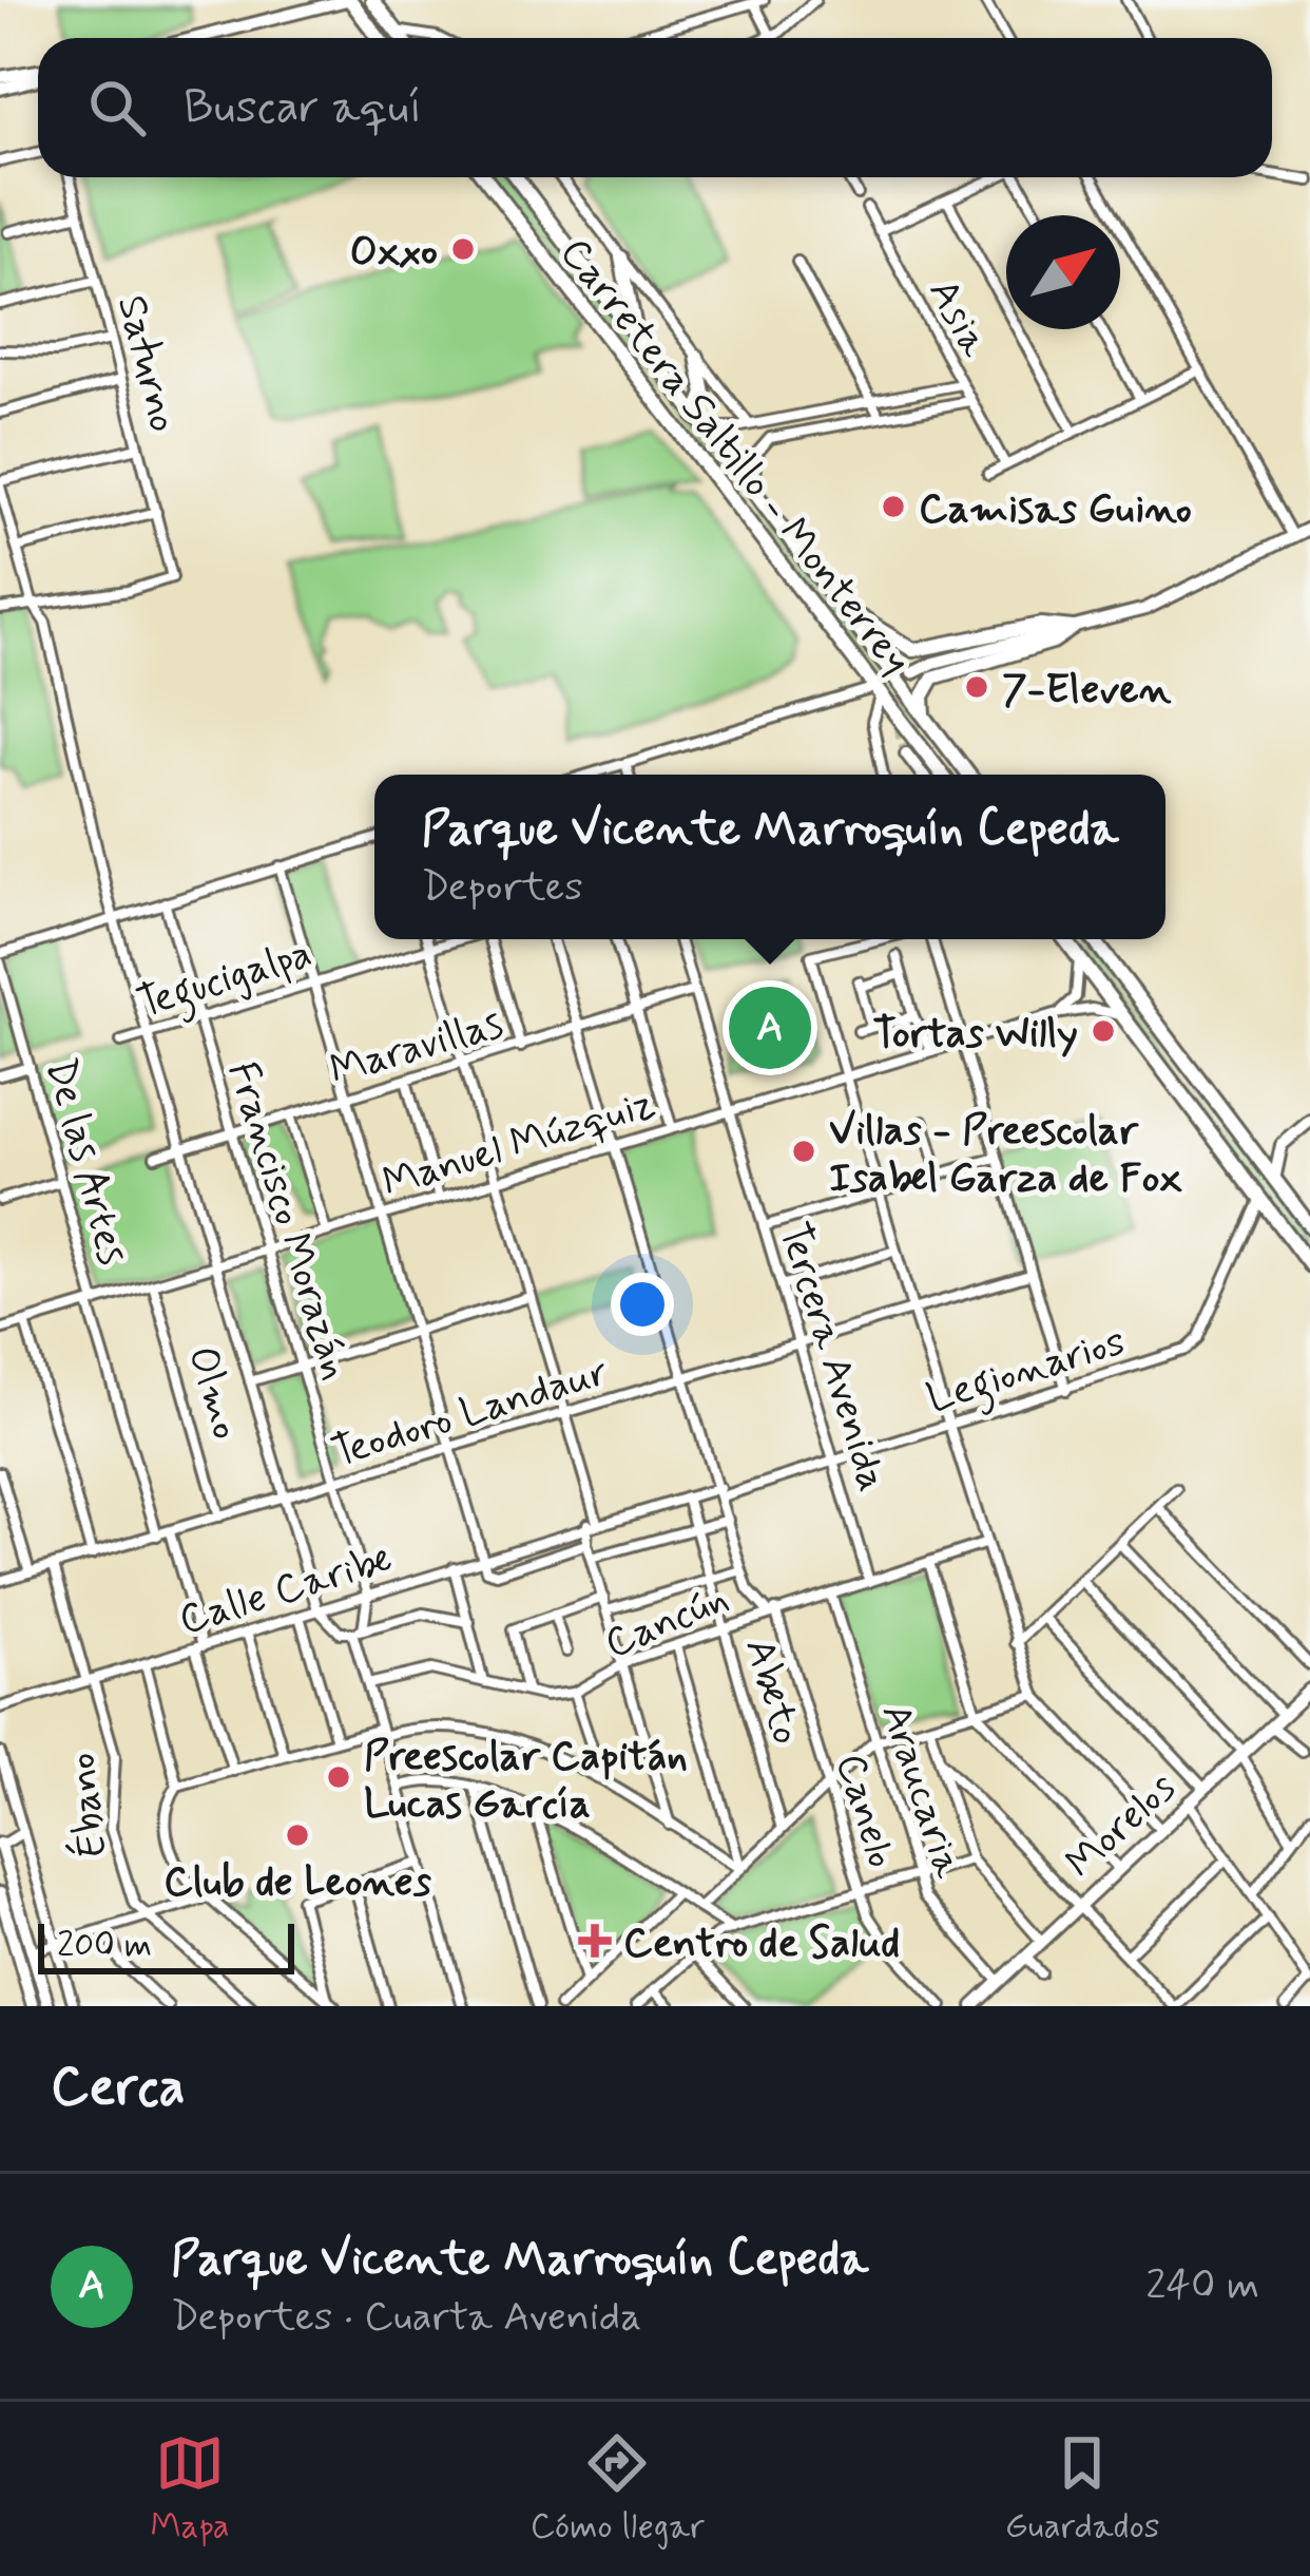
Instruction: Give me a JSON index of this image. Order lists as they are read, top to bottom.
{
  "streets": {
    "main road": ["Carretera Saltillo - Monterrey"],
    "street": [
      "Asia",
      "Saturno",
      "Tegucigalpa",
      "Maravillas",
      "Manuel Múzquiz",
      "De las Artes",
      "Francisco Morazán",
      "Tercera Avenida",
      "Legionarios",
      "Olmo",
      "Teodoro Landaur",
      "Calle Caribe",
      "Cancún",
      "Abeto",
      "Araucaria",
      "Ébano",
      "Canelo",
      "Morelos"
    ]
  },
  "crossings": [
    ["Saturno", "Francisco Morazán"],
    ["Tegucigalpa", "Francisco Morazán"],
    ["Maravillas", "Francisco Morazán"],
    ["Maravillas", "Tercera Avenida"],
    ["Maravillas", "Canelo"],
    ["Manuel Múzquiz", "De las Artes"],
    ["Manuel Múzquiz", "Francisco Morazán"],
    ["Manuel Múzquiz", "Tercera Avenida"],
    ["Manuel Múzquiz", "Olmo"],
    ["Manuel Múzquiz", "Canelo"],
    ["De las Artes", "Teodoro Landaur"],
    ["Francisco Morazán", "Teodoro Landaur"],
    ["Francisco Morazán", "Calle Caribe"],
    ["Francisco Morazán", "Cancún"],
    ["Tercera Avenida", "Legionarios"],
    ["Tercera Avenida", "Teodoro Landaur"],
    ["Tercera Avenida", "Cancún"],
    ["Legionarios", "Calle Caribe"],
    ["Legionarios", "Abeto"],
    ["Legionarios", "Canelo"],
    ["Olmo", "Teodoro Landaur"],
    ["Teodoro Landaur", "Ébano"],
    ["Teodoro Landaur", "Canelo"],
    ["Calle Caribe", "Abeto"],
    ["Calle Caribe", "Ébano"],
    ["Cancún", "Abeto"],
    ["Cancún", "Araucaria"],
    ["Cancún", "Canelo"],
    ["Araucaria", "Morelos"]
  ],
  "places": {
    "other": [
      "Oxxo",
      "Camisas Guino",
      "7-Eleven",
      "Tortas Willy",
      "Villas - Preescolar Isabel Garza de Fox",
      "Preescolar Capitán Lucas García",
      "Club de Leones"
    ],
    "health": ["Centro de Salud"]
  },
  "scale_bar": "200 m",
  "north": "top right",
  "page": {
    "search": "Buscar aquí",
    "popup": ["Parque Vicente Marroquín Cepeda", "Deportes"],
    "pins": "A",
    "scale": "200 m",
    "heading": "Cerca",
    "list": [
      {
        "mark": "A",
        "name": "Parque Vicente Marroquín Cepeda",
        "note": "Deportes · Cuarta Avenida",
        "value": "240 m"
      }
    ],
    "nav": ["Mapa", "Cómo llegar", "Guardados"]
  }
}
